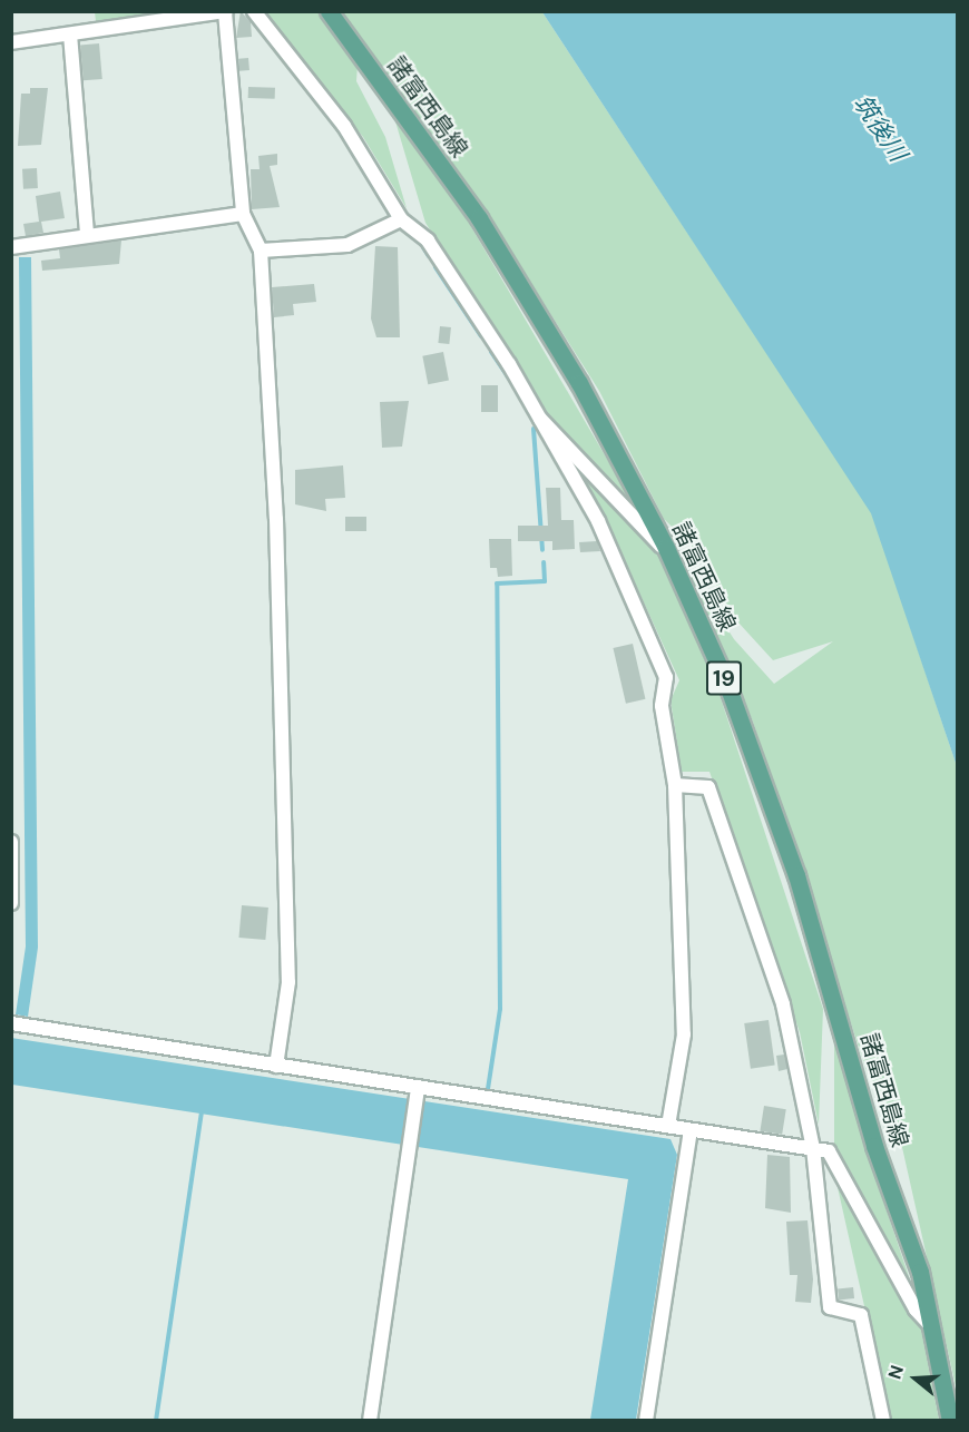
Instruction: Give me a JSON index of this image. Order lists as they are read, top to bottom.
{
  "streets": {
    "main road": ["諸富西島線", "19"]
  },
  "water": ["筑後川"],
  "north": "left"
}
